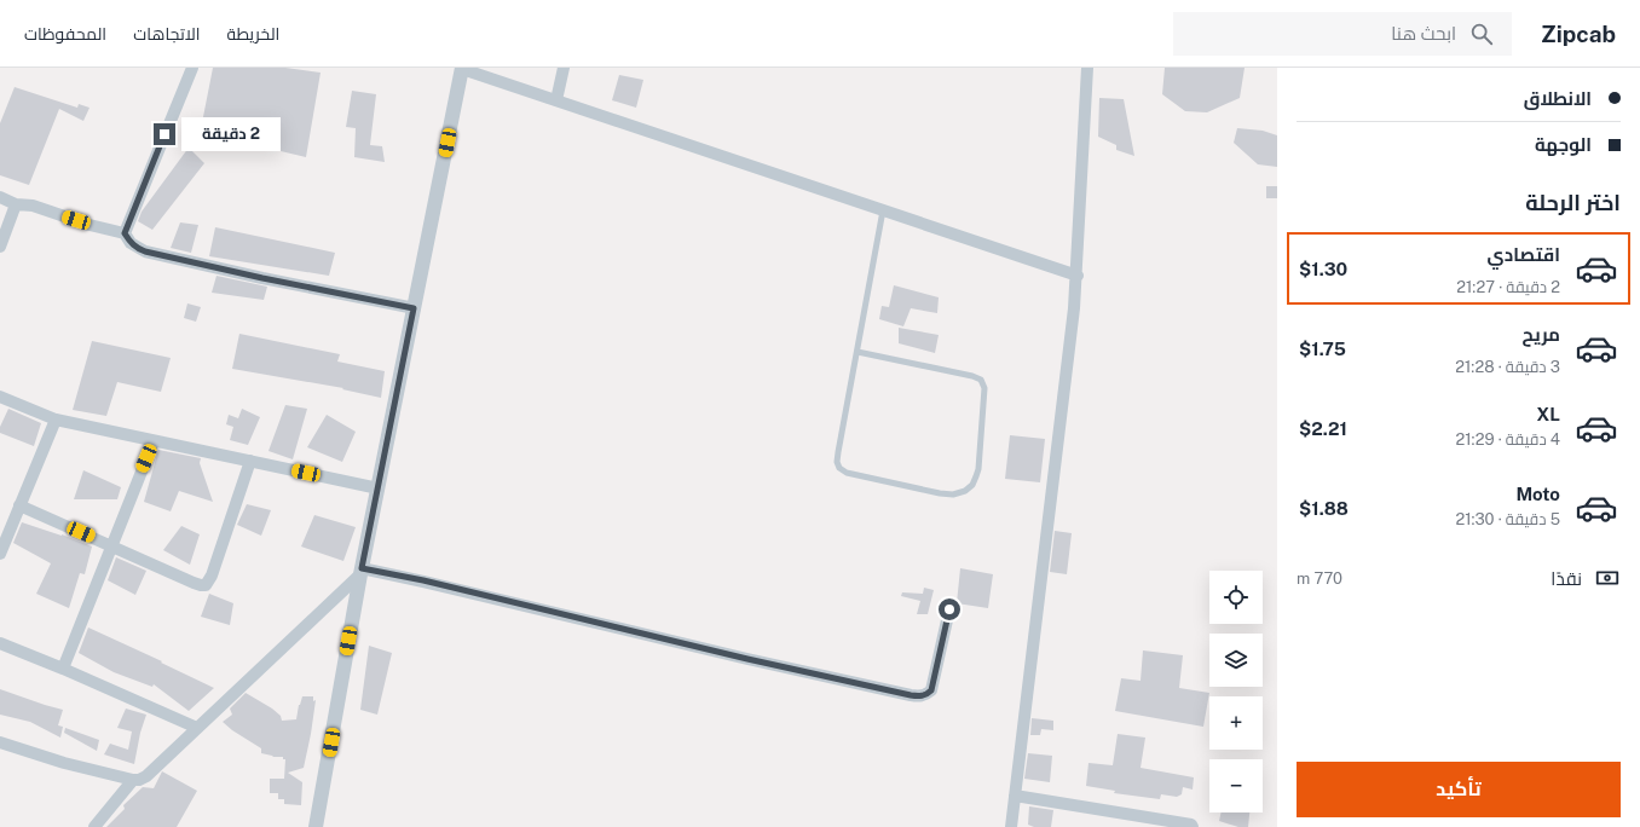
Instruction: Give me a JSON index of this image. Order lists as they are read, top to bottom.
{
  "page": {
    "header": "Zipcab",
    "search": "ابحث هنا",
    "nav": ["الخريطة", "الاتجاهات", "المحفوظات"],
    "banner": ["الانطلاق", "الوجهة"],
    "bubble": "2 دقيقة",
    "heading": "اختر الرحلة",
    "list": [
      {
        "name": "اقتصادي",
        "note": "2 دقيقة · 21:27",
        "value": "$1.30"
      },
      {
        "name": "مريح",
        "note": "3 دقيقة · 21:28",
        "value": "$1.75"
      },
      {
        "name": "XL",
        "note": "4 دقيقة · 21:29",
        "value": "$2.21"
      },
      {
        "name": "Moto",
        "note": "5 دقيقة · 21:30",
        "value": "$1.88"
      }
    ],
    "pay": ["نقدًا", "770 m"],
    "map_buttons": ["+", "−"],
    "buttons": "تأكيد"
  }
}
